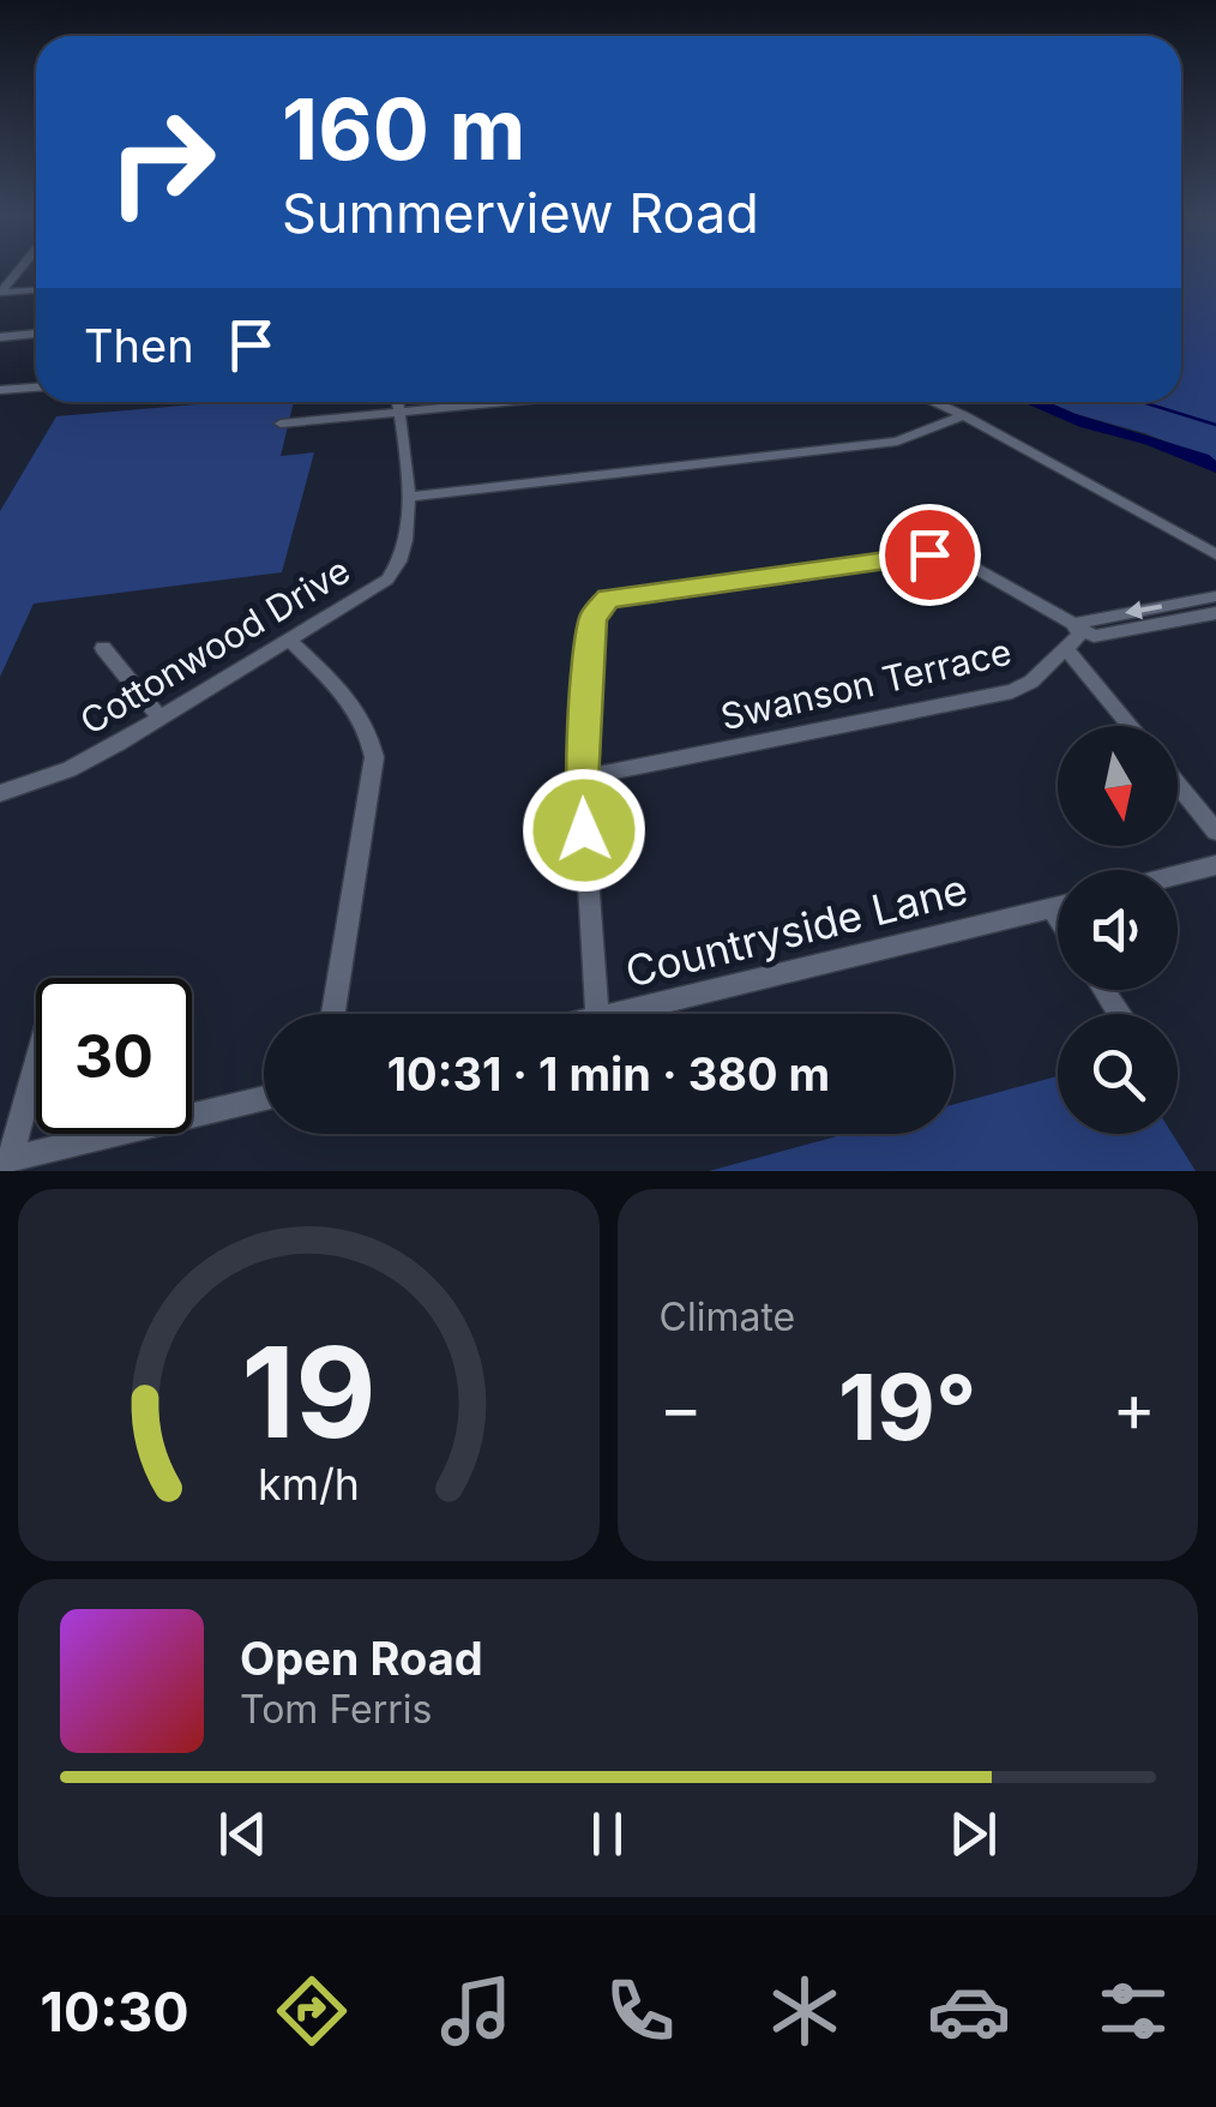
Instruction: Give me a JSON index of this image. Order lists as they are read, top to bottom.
{
  "streets": {
    "street": ["Cottonwood Drive", "Swanson Terrace", "Countryside Lane"]
  },
  "north": "bottom",
  "page": {
    "turn": ["160 m", "Summerview Road"],
    "then": "Then",
    "limit": "30",
    "trip": "10:31 · 1 min · 380 m",
    "tile": "Climate",
    "heat": ["−", "19°", "+"],
    "song": ["Open Road", "Tom Ferris"],
    "tabs": "10:30",
    "gauge": ["19", "km/h"]
  }
}
